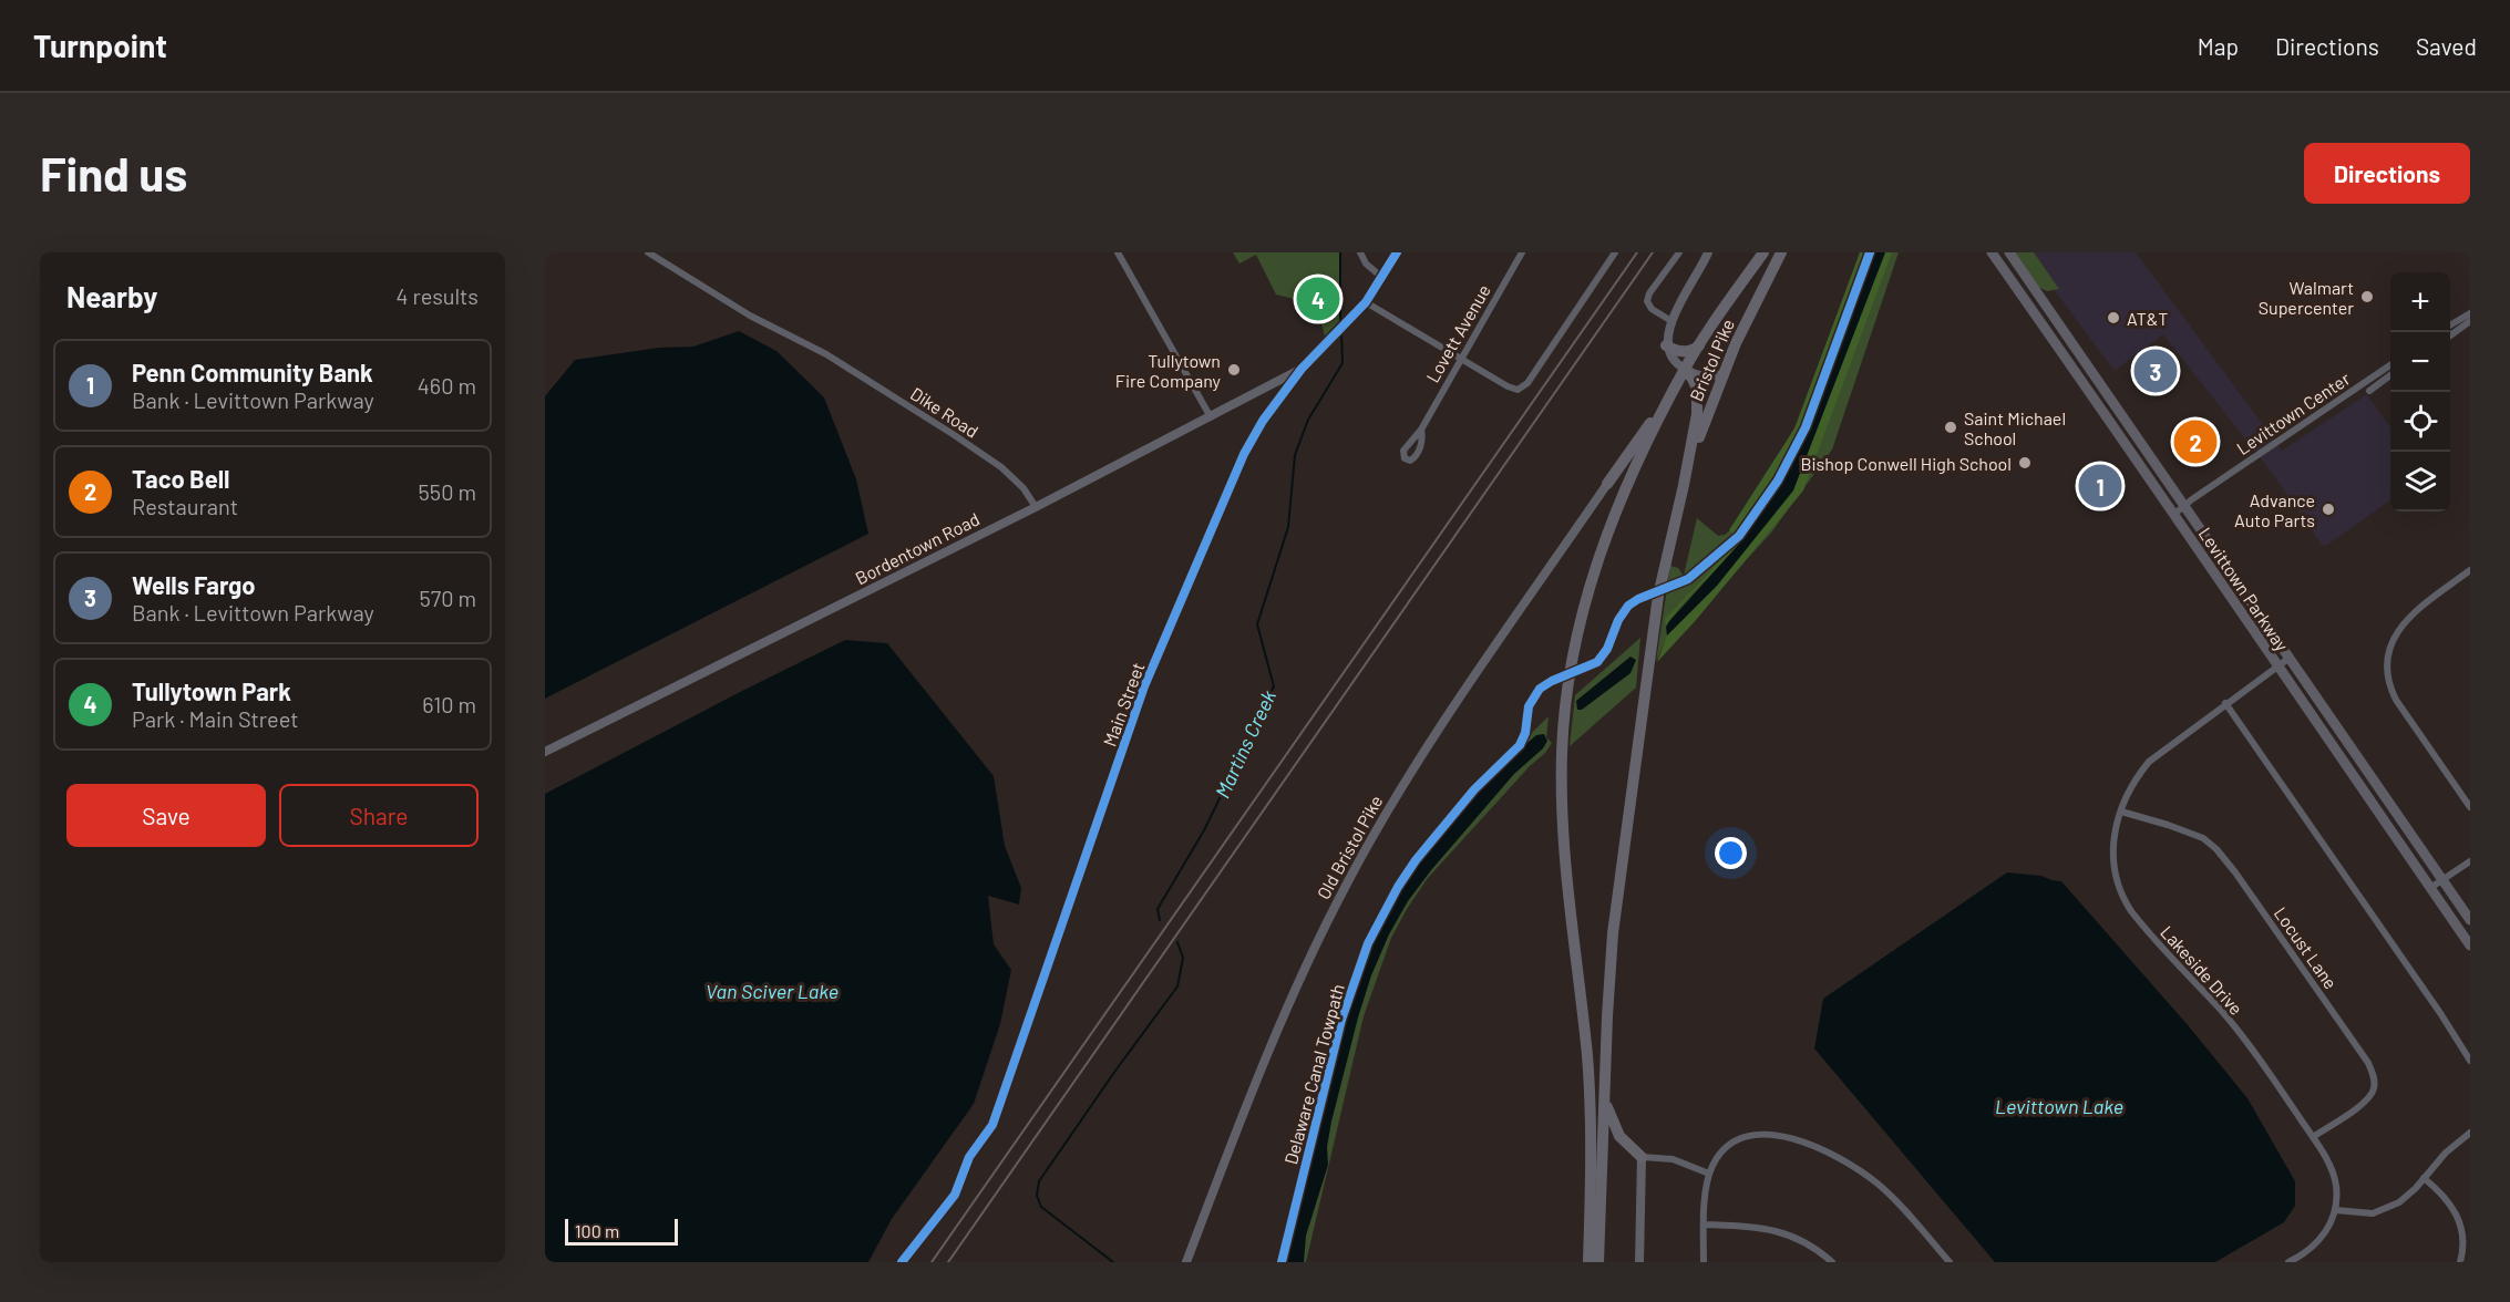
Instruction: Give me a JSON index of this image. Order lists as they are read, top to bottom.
{
  "streets": {
    "highway": ["Bristol Pike"],
    "main road": [
      "Bordentown Road",
      "Levittown Parkway",
      "Main Street",
      "Old Bristol Pike"
    ],
    "street": [
      "Lovett Avenue",
      "Dike Road",
      "Levittown Center",
      "Locust Lane",
      "Lakeside Drive"
    ],
    "cycle path": ["Delaware Canal Towpath"]
  },
  "crossings": [
    ["Dike Road", "Bordentown Road"],
    ["Levittown Center", "Levittown Parkway"],
    ["Bordentown Road", "Main Street"],
    ["Levittown Parkway", "Lakeside Drive"],
    ["Locust Lane", "Lakeside Drive"]
  ],
  "water": ["Martins Creek", "Van Sciver Lake", "Levittown Lake"],
  "places": [
    "Walmart Supercenter",
    "AT&T",
    "Tullytown Fire Company",
    "Saint Michael School",
    "Bishop Conwell High School",
    "Advance Auto Parts"
  ],
  "scale_bar": "100 m",
  "page": {
    "header": "Turnpoint",
    "nav": ["Map", "Directions", "Saved"],
    "buttons": [
      "Directions",
      ["Save", "Share"]
    ],
    "title": "Find us",
    "heading": ["Nearby", "4 results"],
    "map_buttons": ["+", "−"],
    "pins": [
      "4",
      "3",
      "2",
      "1"
    ],
    "list": [
      {
        "mark": "1",
        "name": "Penn Community Bank",
        "note": "Bank · Levittown Parkway",
        "value": "460 m"
      },
      {
        "mark": "2",
        "name": "Taco Bell",
        "note": "Restaurant",
        "value": "550 m"
      },
      {
        "mark": "3",
        "name": "Wells Fargo",
        "note": "Bank · Levittown Parkway",
        "value": "570 m"
      },
      {
        "mark": "4",
        "name": "Tullytown Park",
        "note": "Park · Main Street",
        "value": "610 m"
      }
    ],
    "scale": "100 m"
  }
}
